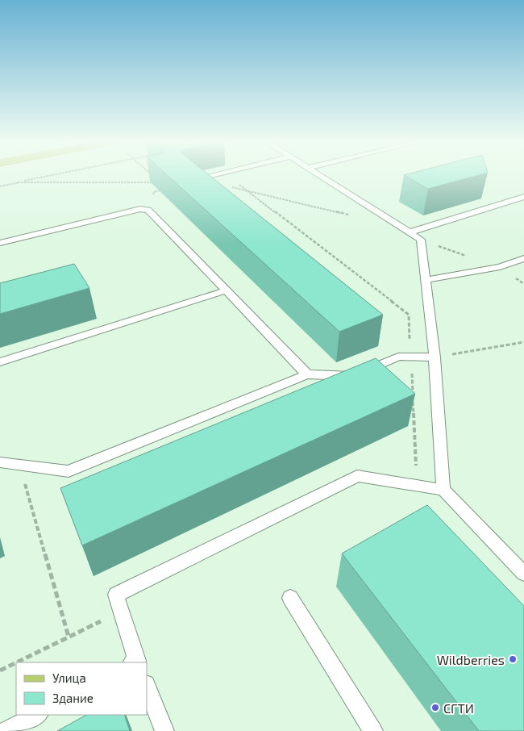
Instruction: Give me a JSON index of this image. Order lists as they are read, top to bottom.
{
  "places": ["Wildberries", "СГТИ"],
  "legend": ["Улица", "Здание"]
}
